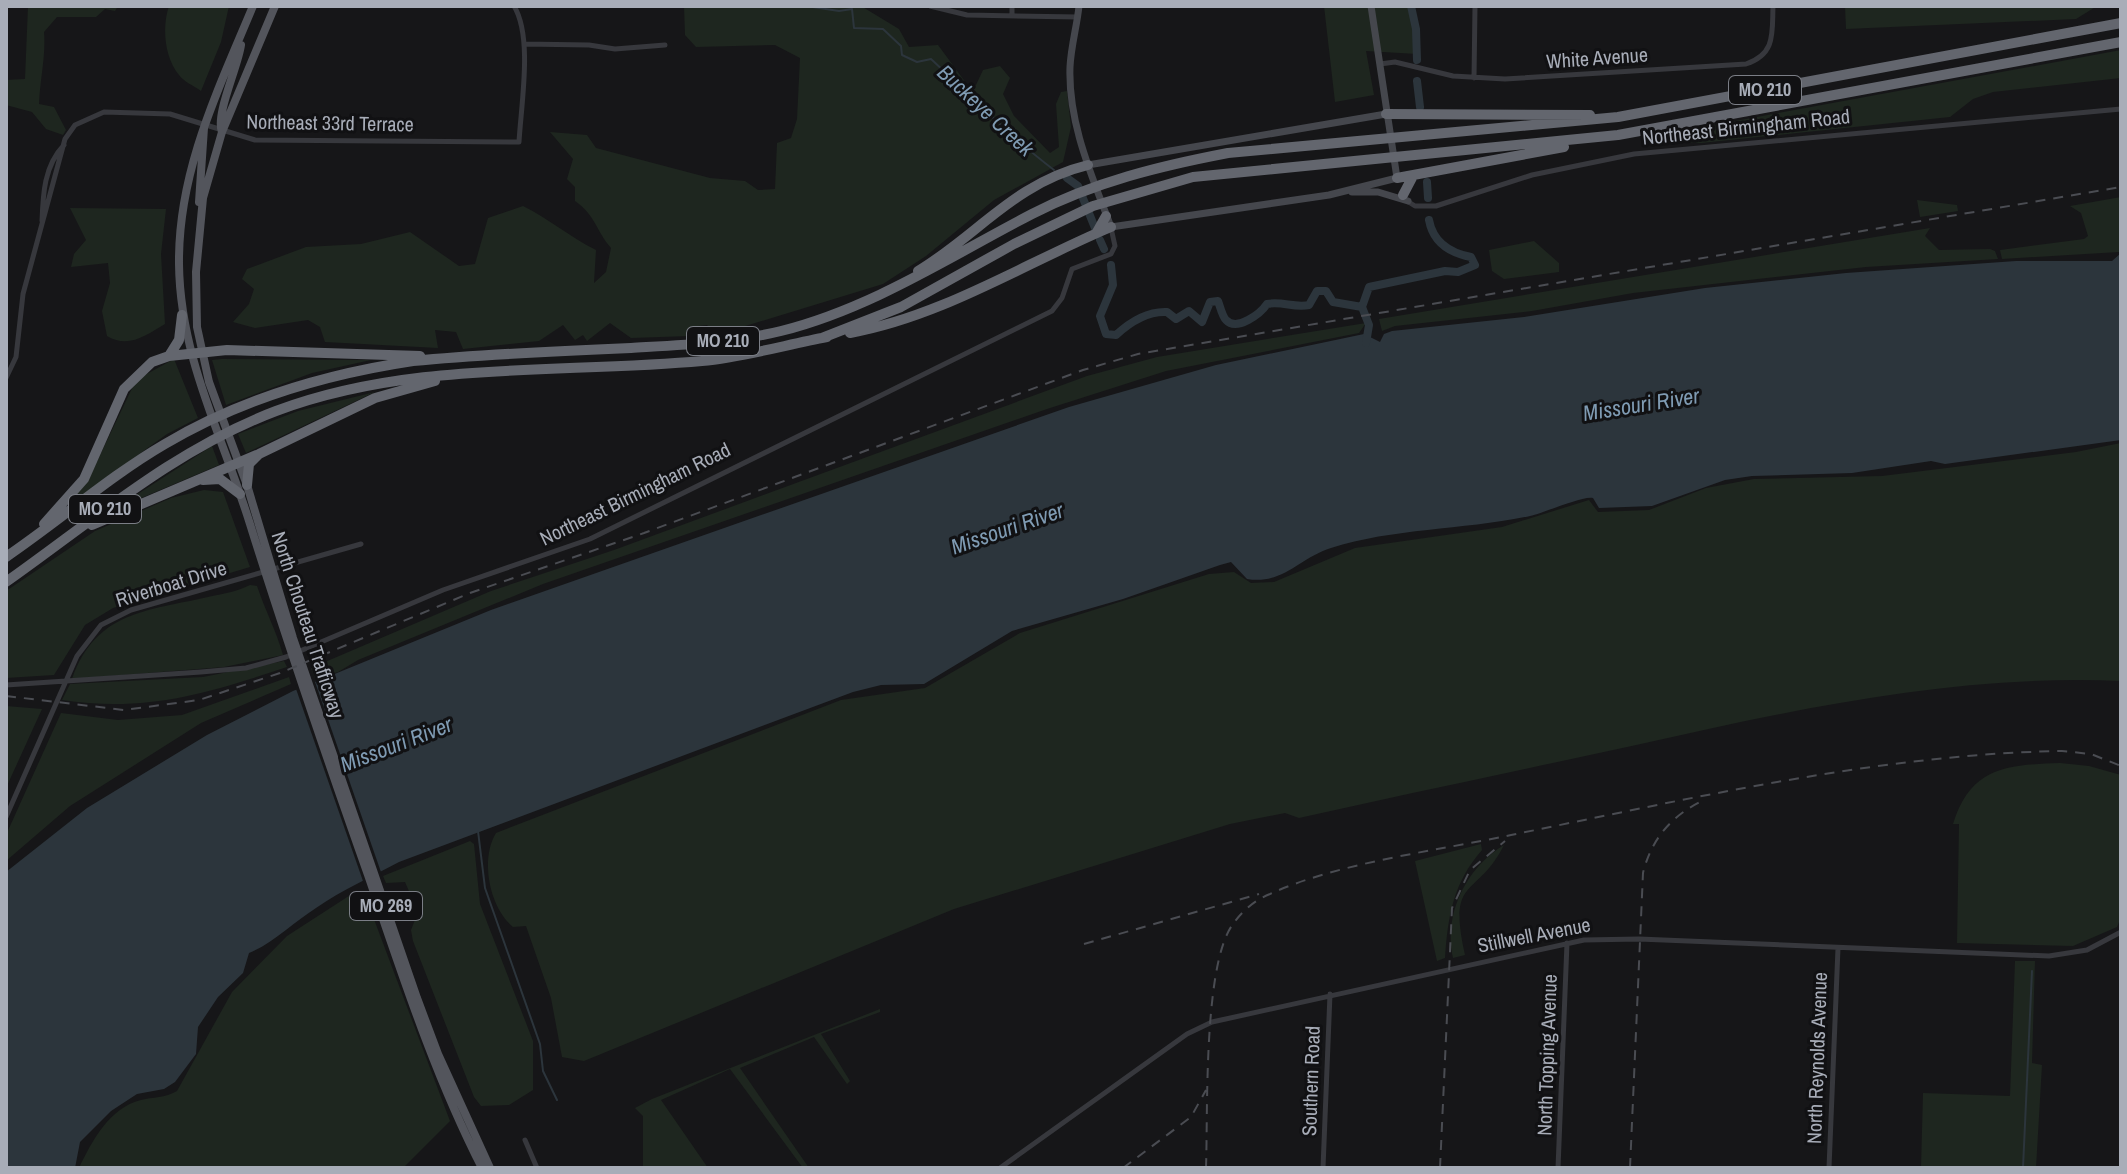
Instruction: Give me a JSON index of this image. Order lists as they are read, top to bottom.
{
  "streets": {
    "highway": ["MO 210"],
    "main road": ["North Chouteau Trafficway", "MO 269"],
    "street": [
      "White Avenue",
      "Northeast 33rd Terrace",
      "Northeast Birmingham Road",
      "Riverboat Drive",
      "Stillwell Avenue",
      "North Topping Avenue",
      "North Reynolds Avenue",
      "Southern Road"
    ]
  },
  "crossings": [
    ["Northeast 33rd Terrace", "North Chouteau Trafficway"],
    ["Riverboat Drive", "North Chouteau Trafficway"],
    ["Stillwell Avenue", "North Topping Avenue"],
    ["Stillwell Avenue", "North Reynolds Avenue"],
    ["Stillwell Avenue", "Southern Road"]
  ],
  "water": ["Buckeye Creek", "Missouri River"]
}
